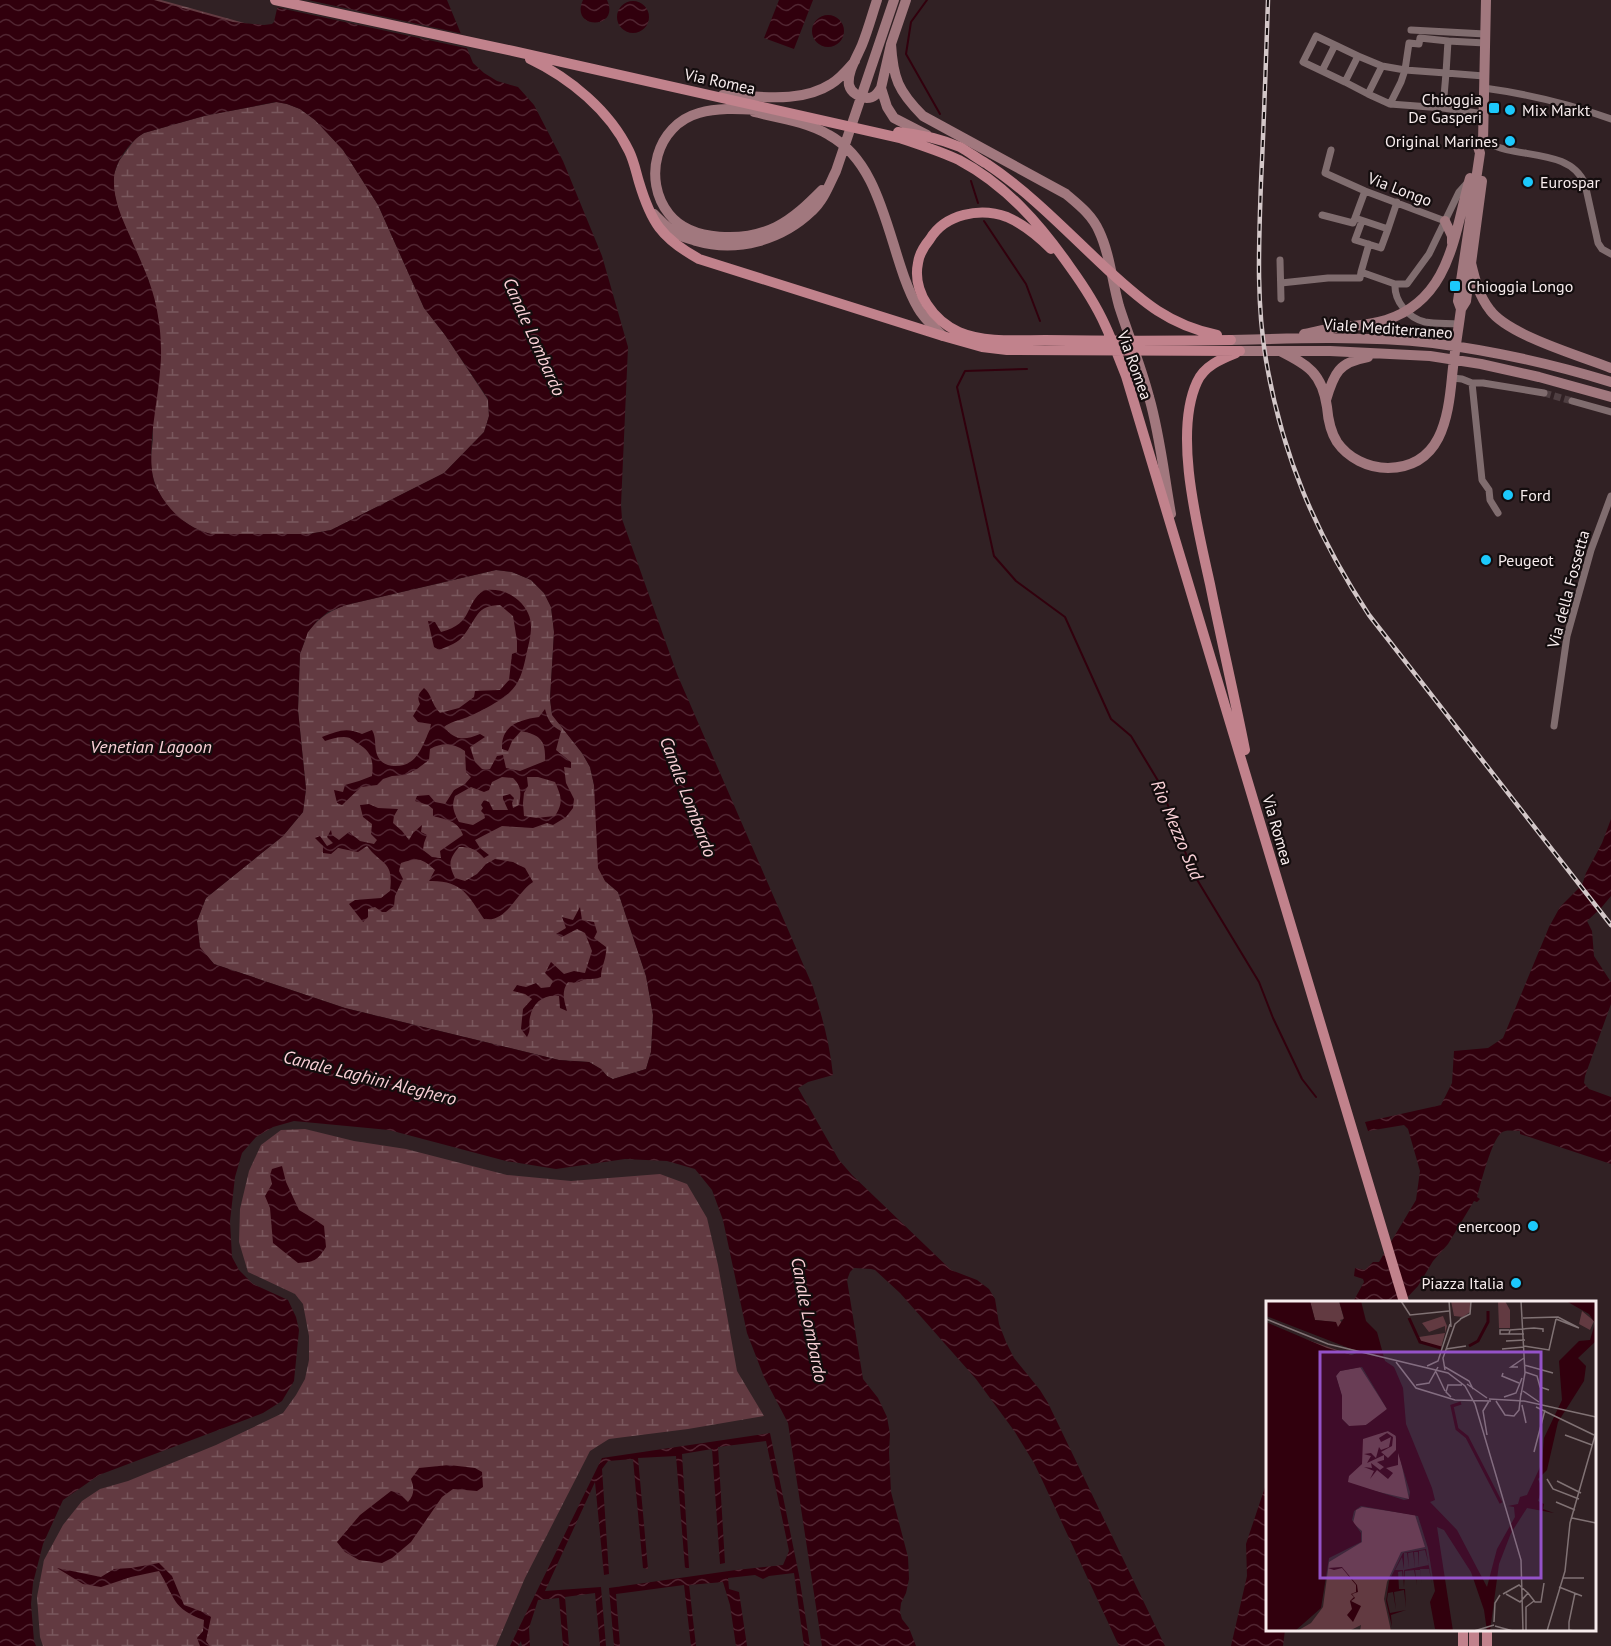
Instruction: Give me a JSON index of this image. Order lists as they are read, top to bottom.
{
  "streets": {
    "main road": ["Via Romea", "Viale Mediterraneo"],
    "street": ["Via Longo", "Via della Fossetta"]
  },
  "water": [
    "Canale Lombardo",
    "Venetian Lagoon",
    "Rio Mezzo Sud",
    "Canale Laghini Aleghero"
  ],
  "places": {
    "transit": ["Chioggia De Gasperi", "Chioggia Longo"],
    "other": [
      "Mix Markt",
      "Original Marines",
      "Eurospar",
      "Ford",
      "Peugeot",
      "enercoop",
      "Piazza Italia"
    ]
  }
}
